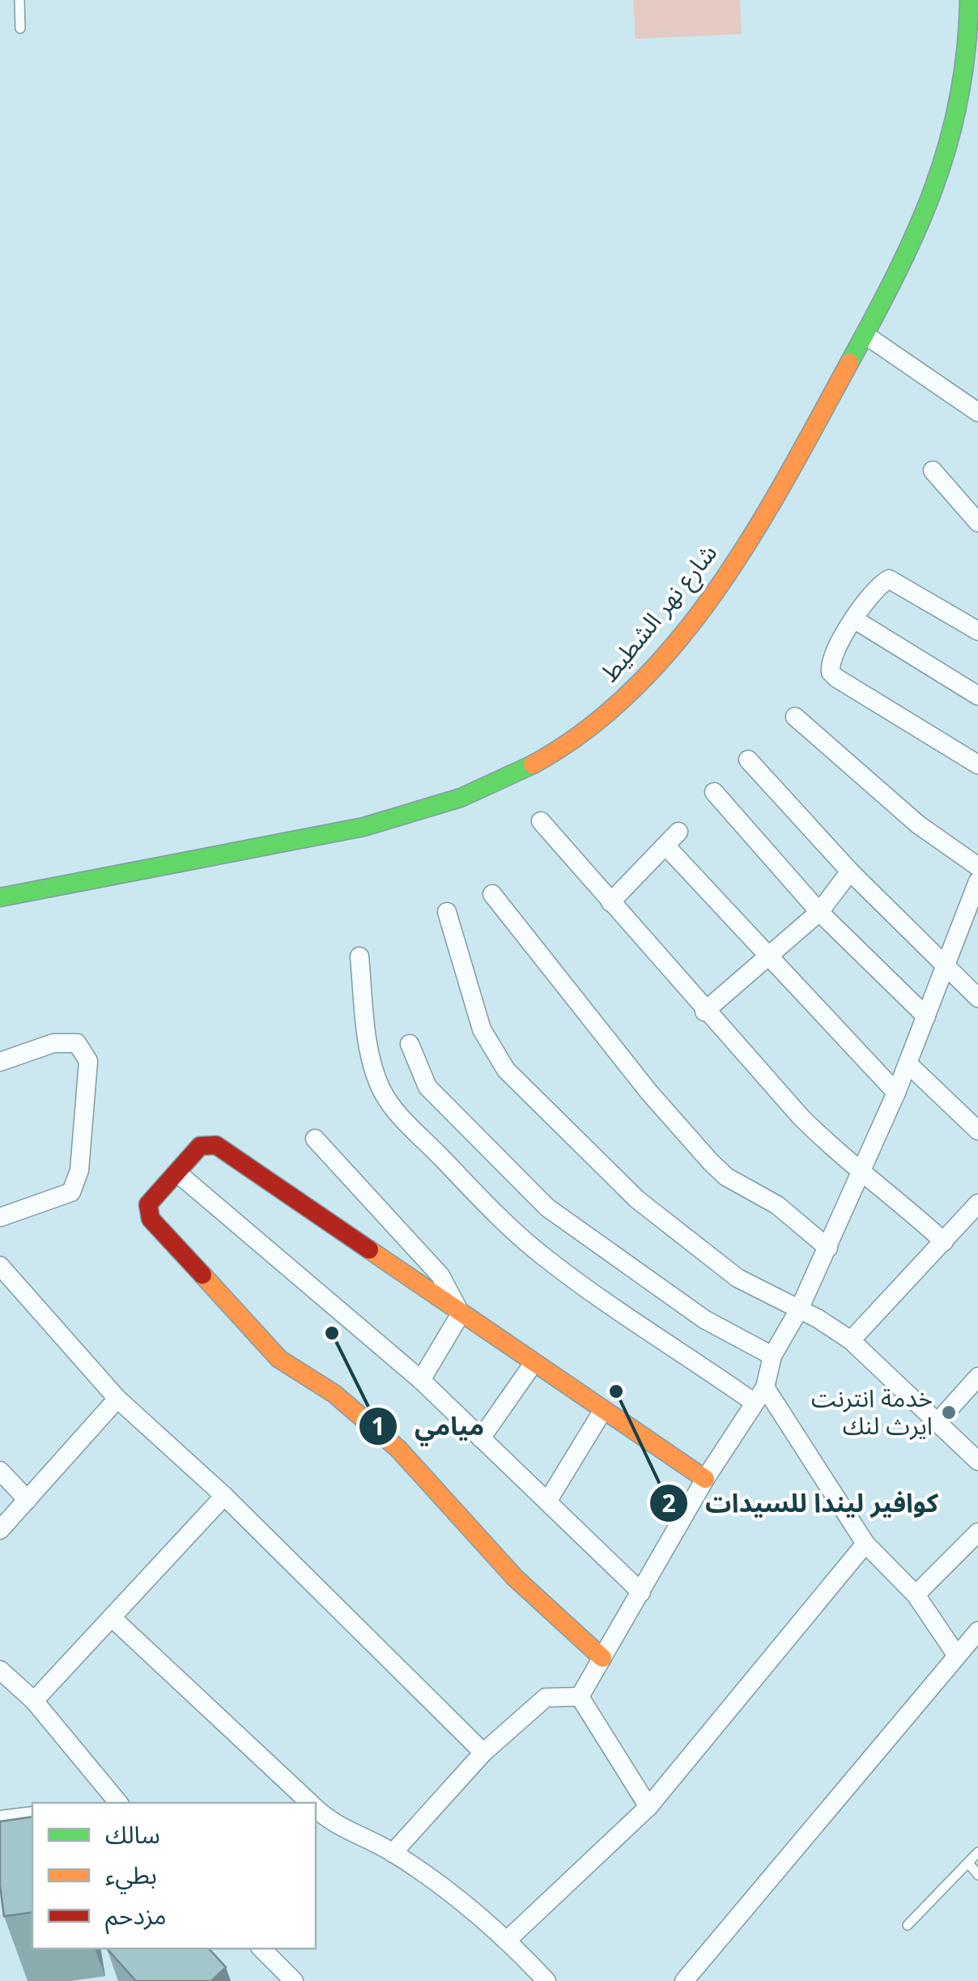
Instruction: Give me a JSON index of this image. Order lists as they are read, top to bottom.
{
  "streets": {
    "main road": ["شارع نهر الشطيط"]
  },
  "places": ["ميامي", "كوافير ليندا للسيدات", "خدمة انترنت ايرث لنك"],
  "legend": ["سالك", "بطيء", "مزدحم"]
}
